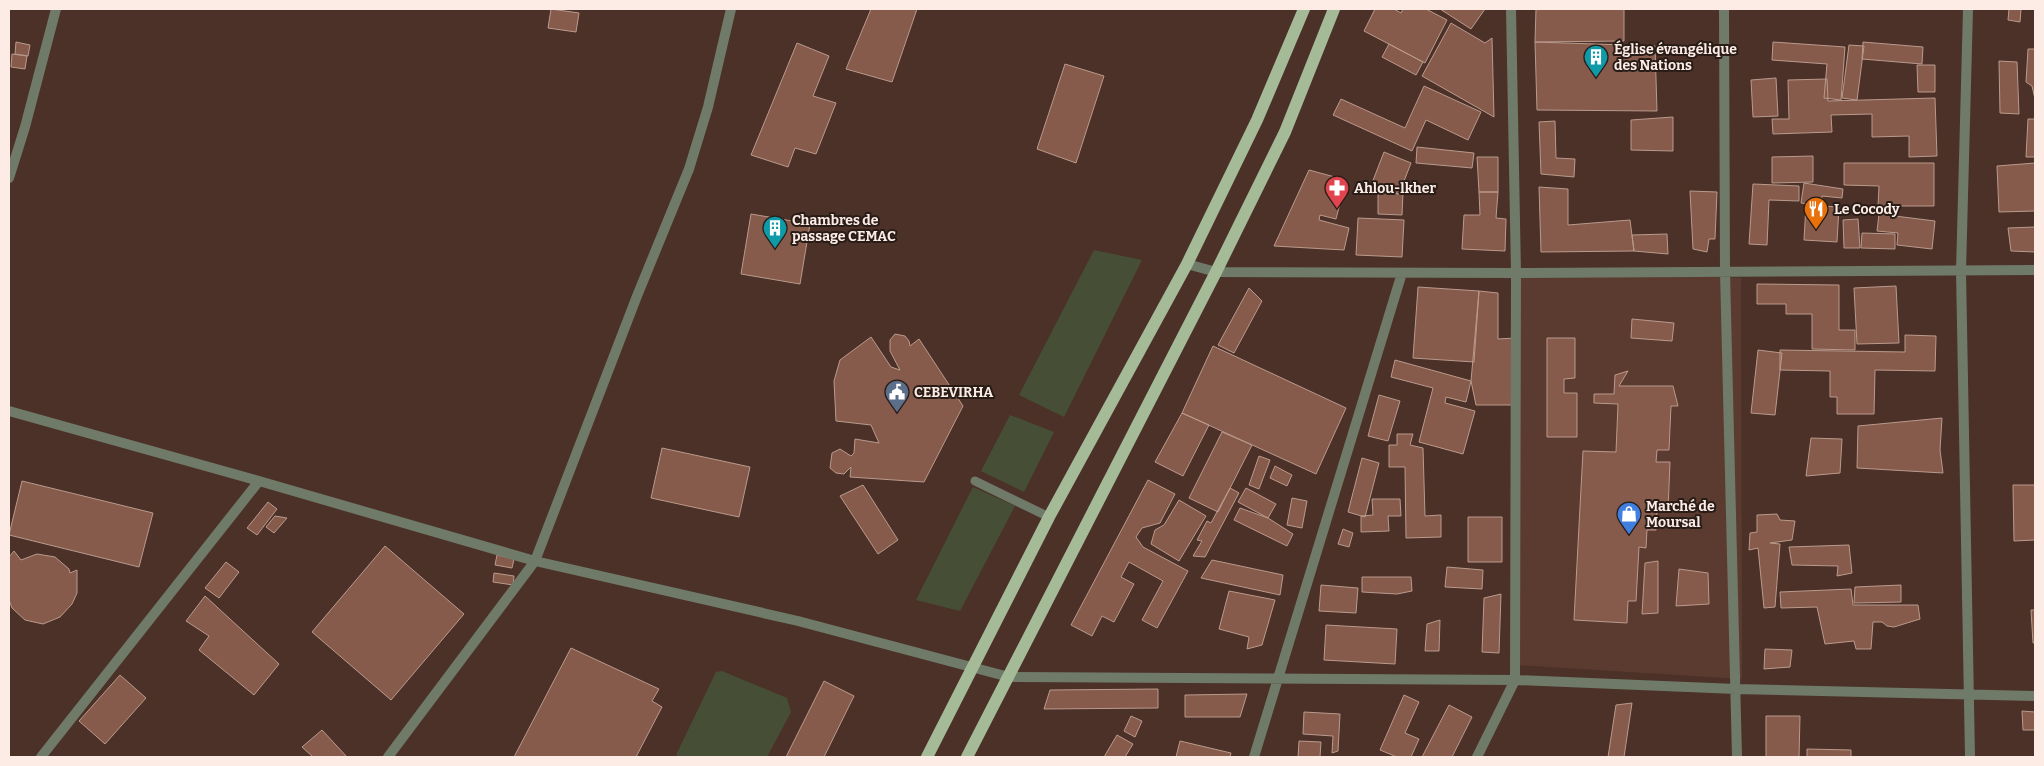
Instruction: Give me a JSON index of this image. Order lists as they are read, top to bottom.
{
  "places": {
    "building": ["Église évangélique des Nations", "Chambres de passage CEMAC"],
    "pharmacy": ["Ahlou-lkher"],
    "restaurant": ["Le Cocody"],
    "public building": ["CEBEVIRHA"],
    "shop": ["Marché de Moursal"]
  }
}
